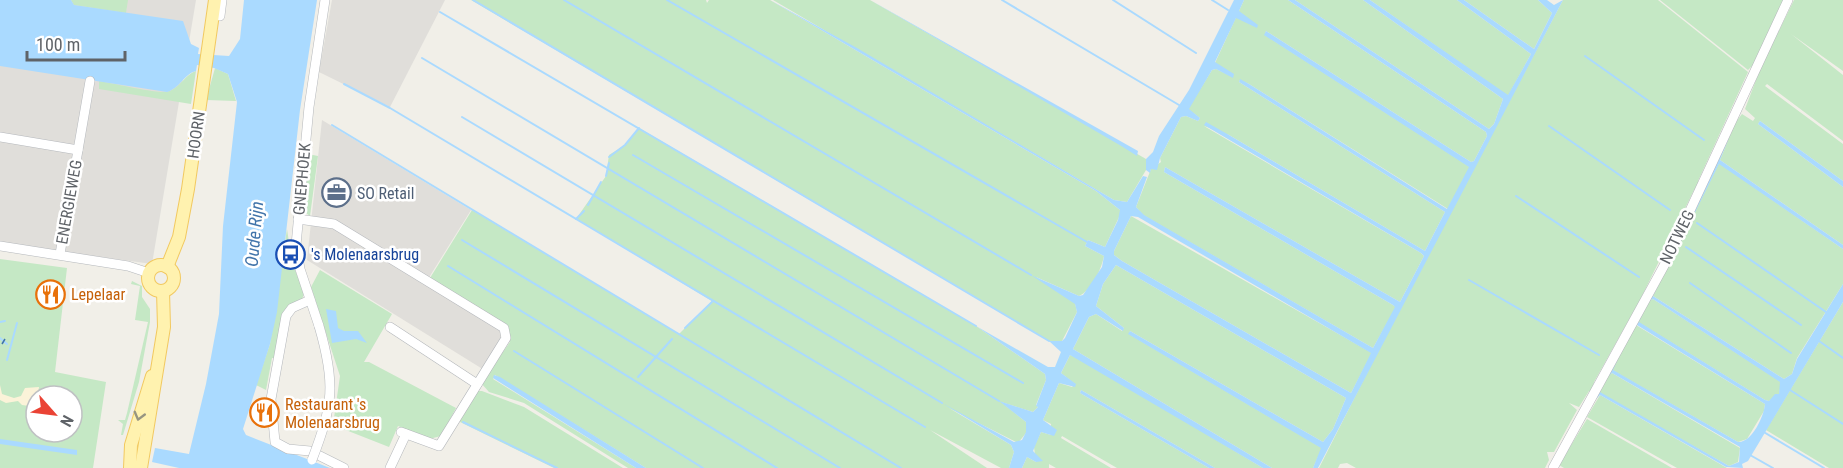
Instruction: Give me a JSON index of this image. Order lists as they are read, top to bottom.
{
  "streets": {
    "main road": ["HOORN"],
    "street": ["GNEPHOEK", "ENERGIEWEG", "NOTWEG"]
  },
  "water": ["Oude Rijn"],
  "places": {
    "office": ["SO Retail"],
    "bus stop": ["'s Molenaarsbrug"],
    "restaurant": ["Lepelaar", "Restaurant 's Molenaarsbrug"]
  },
  "scale_bar": "100 m",
  "north": "bottom right"
}
